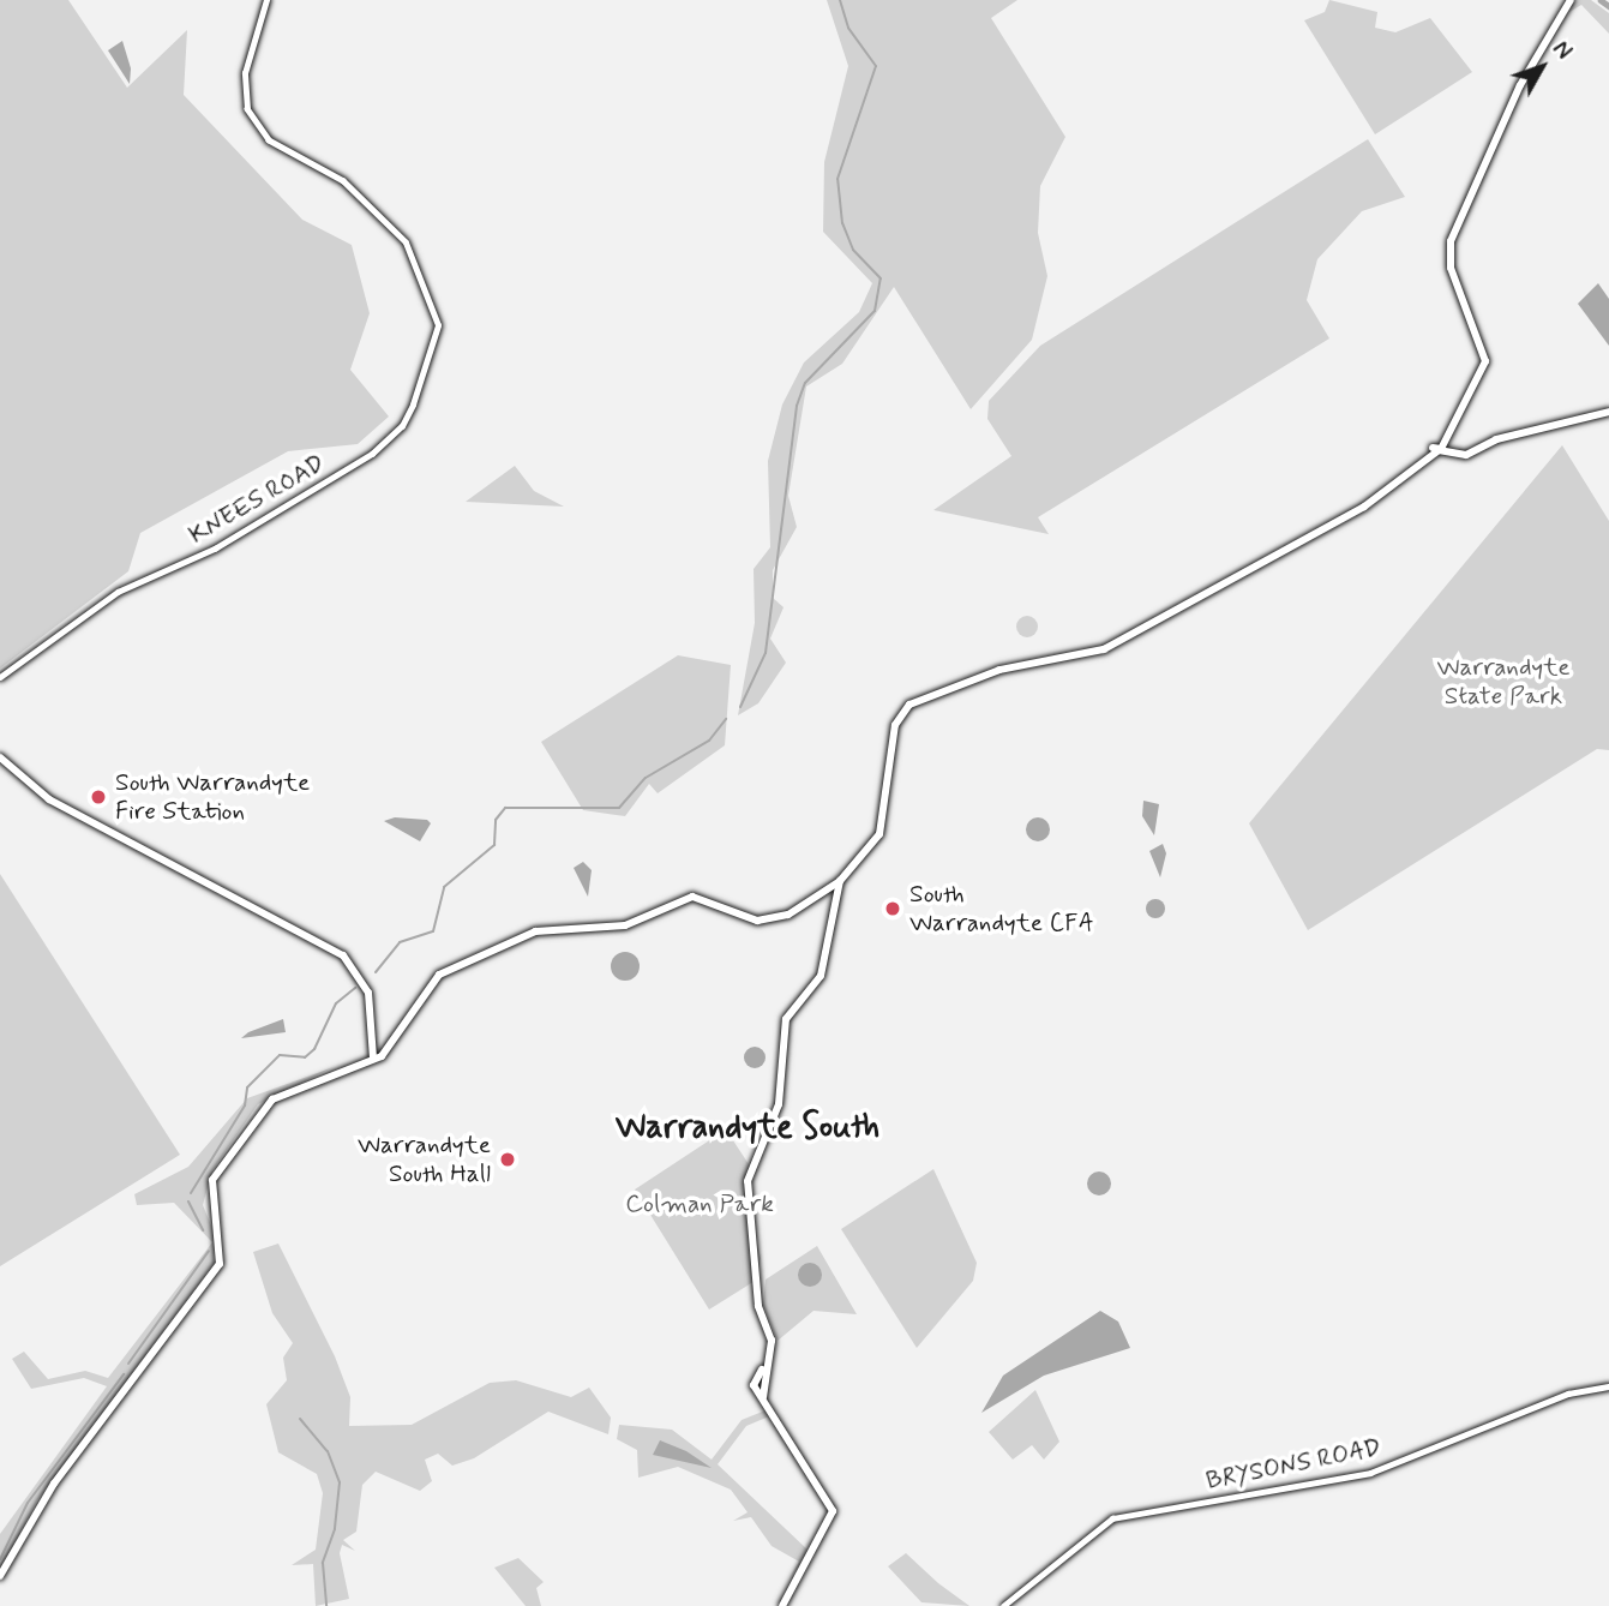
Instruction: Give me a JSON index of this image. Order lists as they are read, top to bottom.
{
  "streets": {
    "street": ["KNEES ROAD", "BRYSONS ROAD"]
  },
  "districts": ["Warrandyte South"],
  "parks": ["Warrandyte State Park", "Colman Park"],
  "places": ["South Warrandyte Fire Station", "South Warrandyte CFA", "Warrandyte South Hall"],
  "north": "top right"
}
